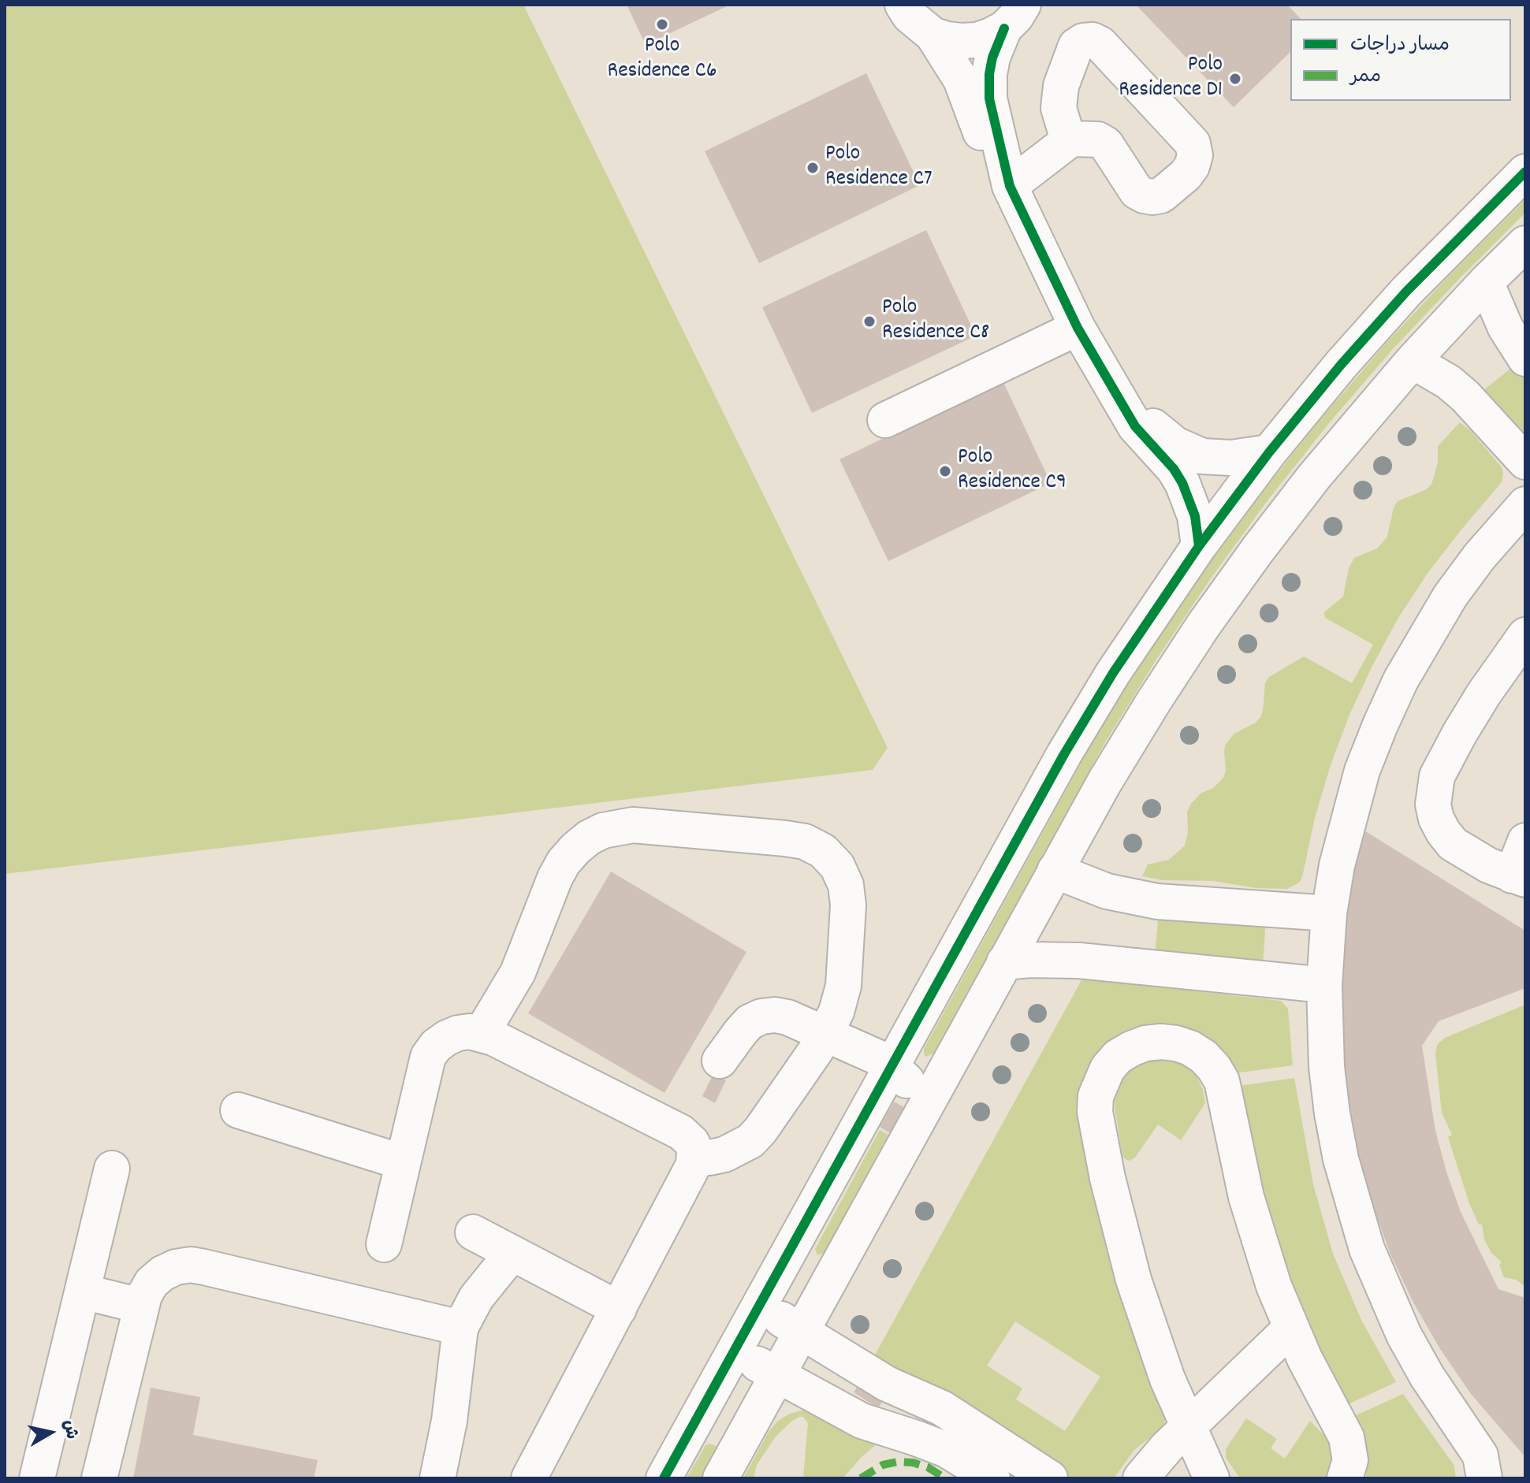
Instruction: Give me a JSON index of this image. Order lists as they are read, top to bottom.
{
  "places": [
    "Polo Residence C6",
    "Polo Residence D1",
    "Polo Residence C7",
    "Polo Residence C8",
    "Polo Residence C9"
  ],
  "legend": ["مسار دراجات", "ممر"],
  "north": "right"
}
